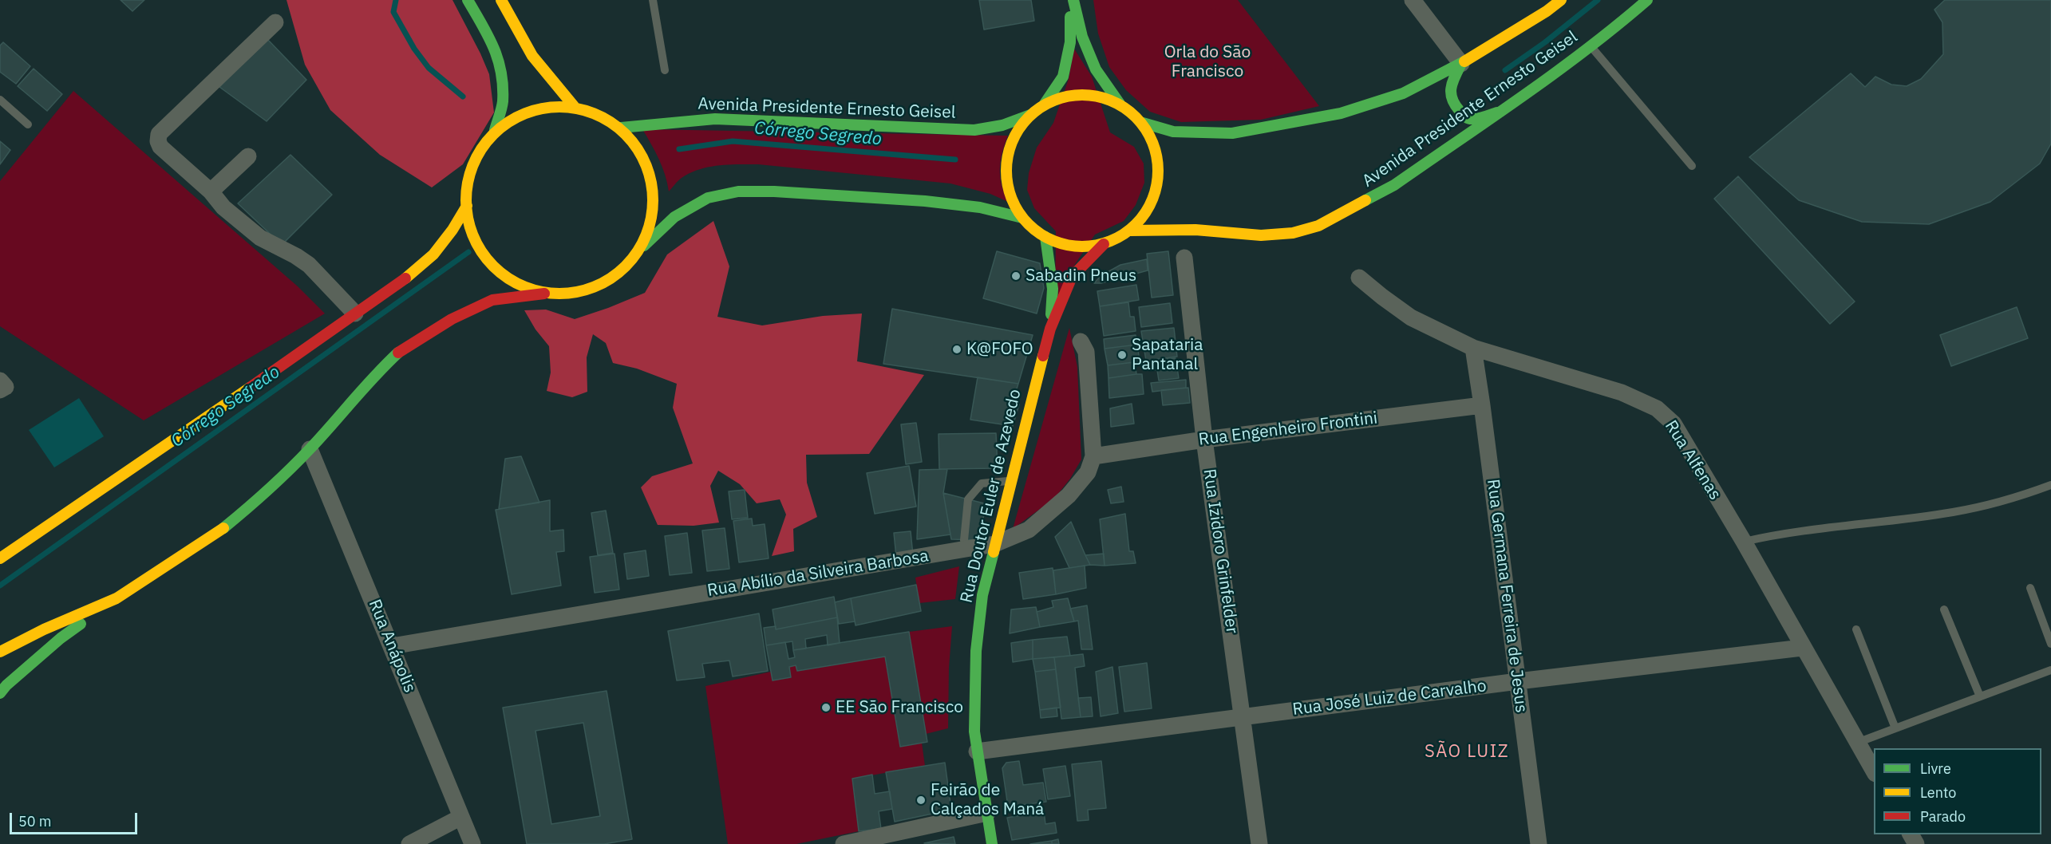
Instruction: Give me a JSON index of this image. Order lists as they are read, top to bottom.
{
  "streets": {
    "main road": ["Avenida Presidente Ernesto Geisel", "Rua Doutor Euler de Azevedo"],
    "street": [
      "Rua Engenheiro Frontini",
      "Rua Alfenas",
      "Rua Izidoro Grinfelder",
      "Rua Abílio da Silveira Barbosa",
      "Rua Germana Ferreira de Jesus",
      "Rua Anápolis",
      "Rua José Luiz de Carvalho"
    ]
  },
  "crossings": [
    ["Rua Engenheiro Frontini", "Rua Izidoro Grinfelder"],
    ["Rua Engenheiro Frontini", "Rua Abílio da Silveira Barbosa"],
    ["Rua Engenheiro Frontini", "Rua Germana Ferreira de Jesus"],
    ["Rua Alfenas", "Rua Germana Ferreira de Jesus"],
    ["Rua Alfenas", "Rua José Luiz de Carvalho"],
    ["Rua Doutor Euler de Azevedo", "Rua Abílio da Silveira Barbosa"],
    ["Rua Doutor Euler de Azevedo", "Rua José Luiz de Carvalho"],
    ["Rua Izidoro Grinfelder", "Rua José Luiz de Carvalho"],
    ["Rua Abílio da Silveira Barbosa", "Rua Anápolis"],
    ["Rua Germana Ferreira de Jesus", "Rua José Luiz de Carvalho"]
  ],
  "districts": ["SÃO LUIZ"],
  "water": ["Córrego Segredo"],
  "parks": ["Orla do São Francisco"],
  "places": [
    "Sabadin Pneus",
    "K@FOFO",
    "Sapataria Pantanal",
    "EE São Francisco",
    "Feirão de Calçados Maná"
  ],
  "legend": ["Livre", "Lento", "Parado"],
  "scale_bar": "50 m"
}
